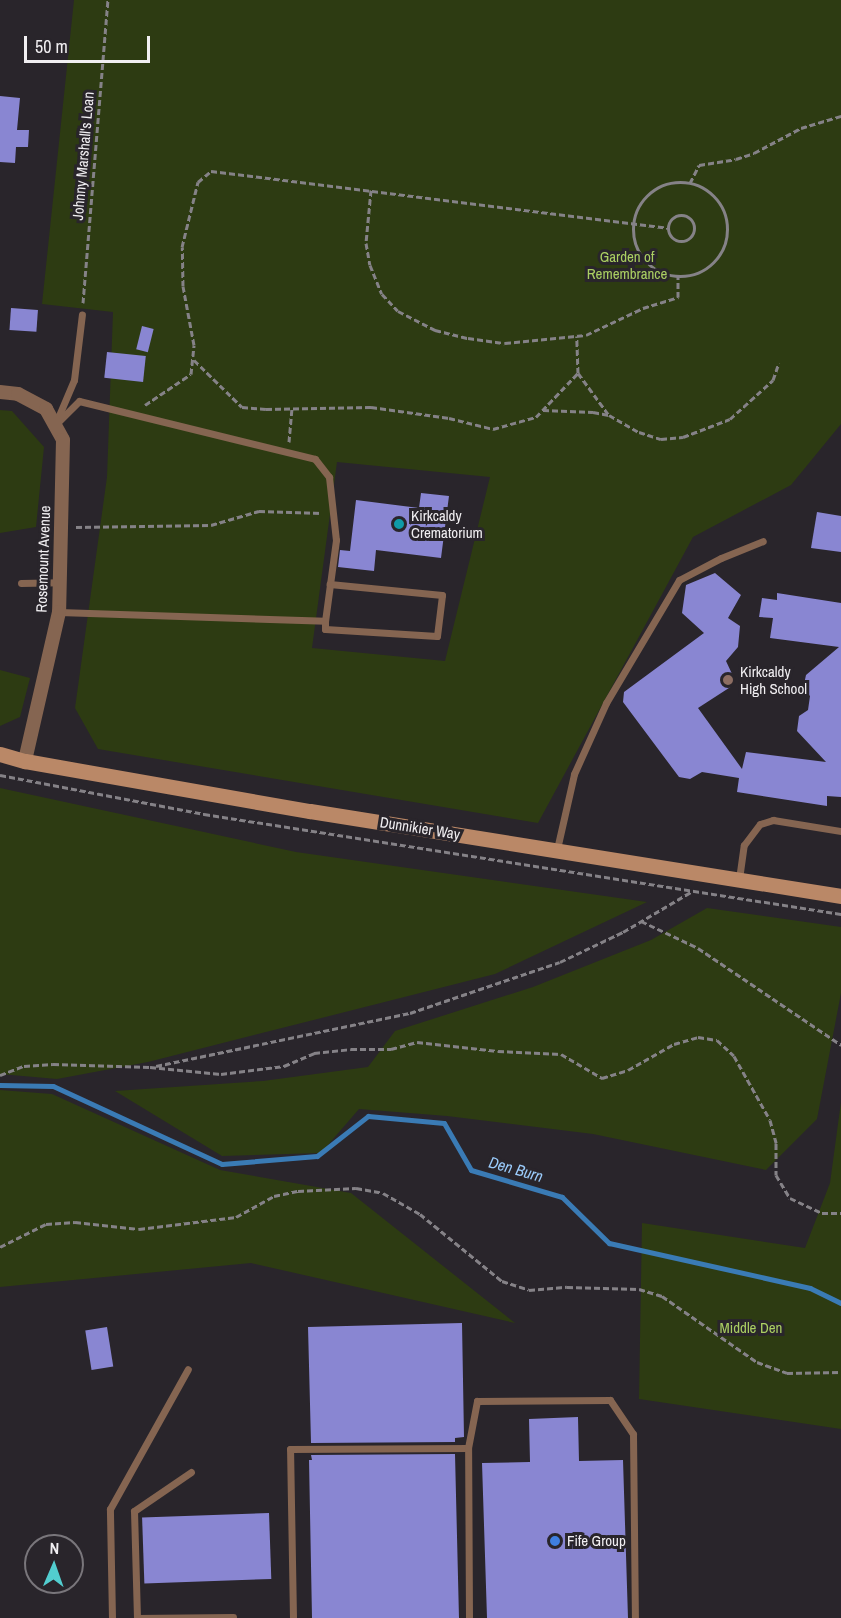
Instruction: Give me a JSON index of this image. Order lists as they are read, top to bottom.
{
  "streets": {
    "main road": ["Dunnikier Way"],
    "street": ["Rosemount Avenue"],
    "path": ["Johnny Marshall's Loan"]
  },
  "crossings": [
    ["Rosemount Avenue", "Dunnikier Way"]
  ],
  "water": ["Den Burn"],
  "parks": ["Garden of Remembrance", "Middle Den"],
  "places": ["Kirkcaldy Crematorium", "Kirkcaldy High School", "Fife Group"],
  "scale_bar": "50 m",
  "north": "top"
}
